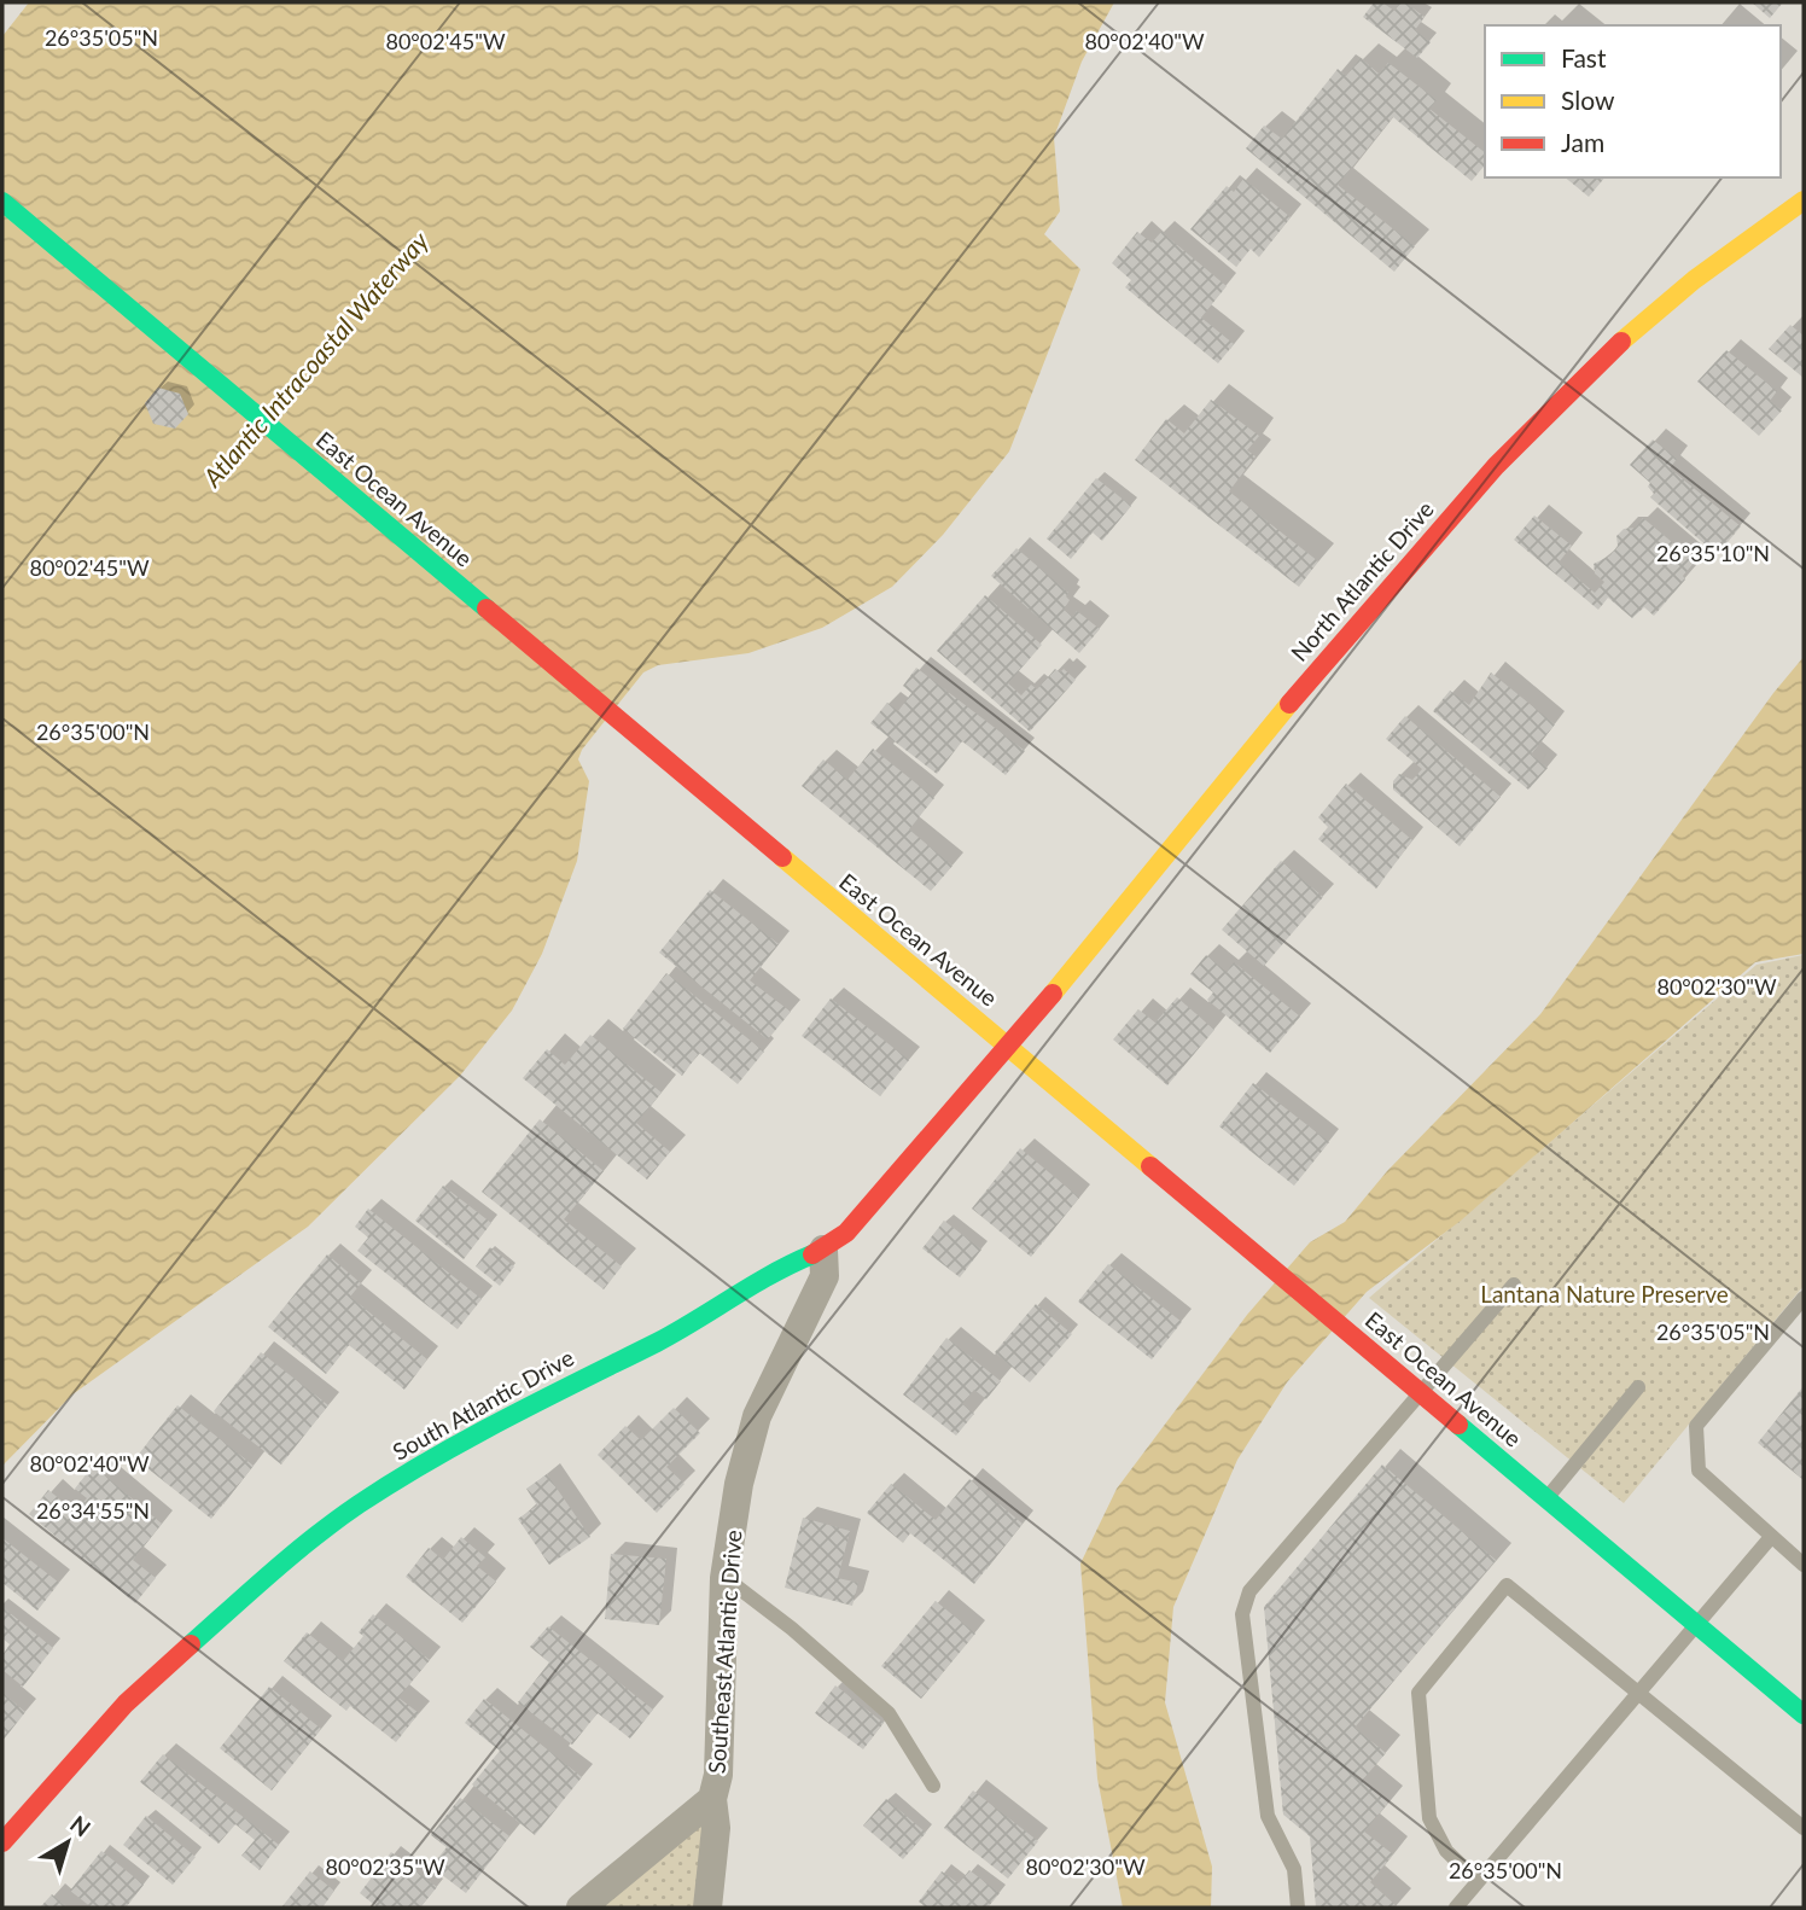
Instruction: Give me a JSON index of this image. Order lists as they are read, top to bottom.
{
  "streets": {
    "street": [
      "East Ocean Avenue",
      "North Atlantic Drive",
      "South Atlantic Drive",
      "Southeast Atlantic Drive"
    ]
  },
  "crossings": [
    ["East Ocean Avenue", "North Atlantic Drive"],
    ["East Ocean Avenue", "South Atlantic Drive"],
    ["North Atlantic Drive", "South Atlantic Drive"],
    ["South Atlantic Drive", "Southeast Atlantic Drive"]
  ],
  "water": ["Atlantic Intracoastal Waterway"],
  "parks": ["Lantana Nature Preserve"],
  "legend": ["Fast", "Slow", "Jam"],
  "north": "top right",
  "coordinates": [
    "26°35'05\"N",
    "80°02'45\"W",
    "80°02'40\"W",
    "26°35'10\"N",
    "26°35'00\"N",
    "80°02'30\"W",
    "26°34'55\"N",
    "80°02'35\"W"
  ]
}
